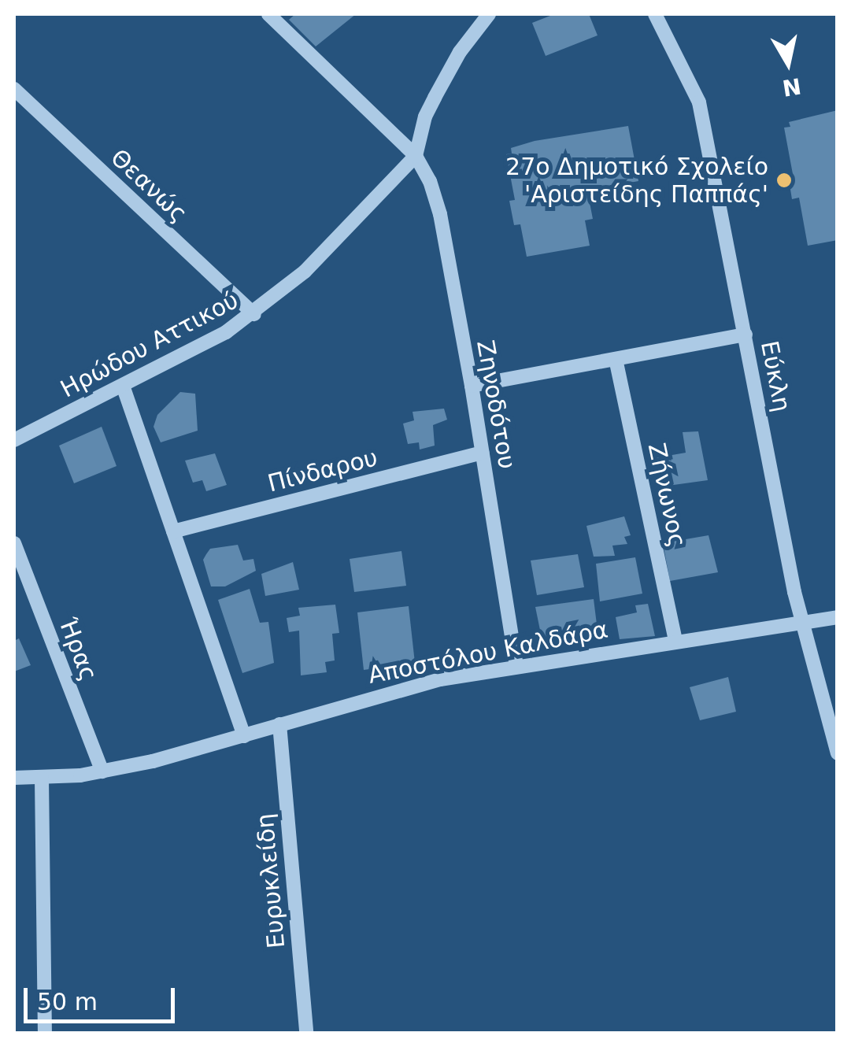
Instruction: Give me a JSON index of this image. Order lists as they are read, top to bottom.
{
  "streets": {
    "street": [
      "Θεανώς",
      "Ηρώδου Αττικού",
      "Εύκλη",
      "Ζηνοδότου",
      "Πίνδαρου",
      "Ζήνωνος",
      "Ήρας",
      "Αποστόλου Καλδάρα",
      "Ευρυκλείδη"
    ]
  },
  "crossings": [
    ["Θεανώς", "Ηρώδου Αττικού"],
    ["Ηρώδου Αττικού", "Ζηνοδότου"],
    ["Εύκλη", "Αποστόλου Καλδάρα"],
    ["Ζηνοδότου", "Πίνδαρου"],
    ["Ζηνοδότου", "Αποστόλου Καλδάρα"],
    ["Ζήνωνος", "Αποστόλου Καλδάρα"],
    ["Ήρας", "Αποστόλου Καλδάρα"],
    ["Αποστόλου Καλδάρα", "Ευρυκλείδη"]
  ],
  "places": ["27ο Δημοτικό Σχολείο 'Αριστείδης Παππάς'"],
  "scale_bar": "50 m",
  "north": "bottom"
}
